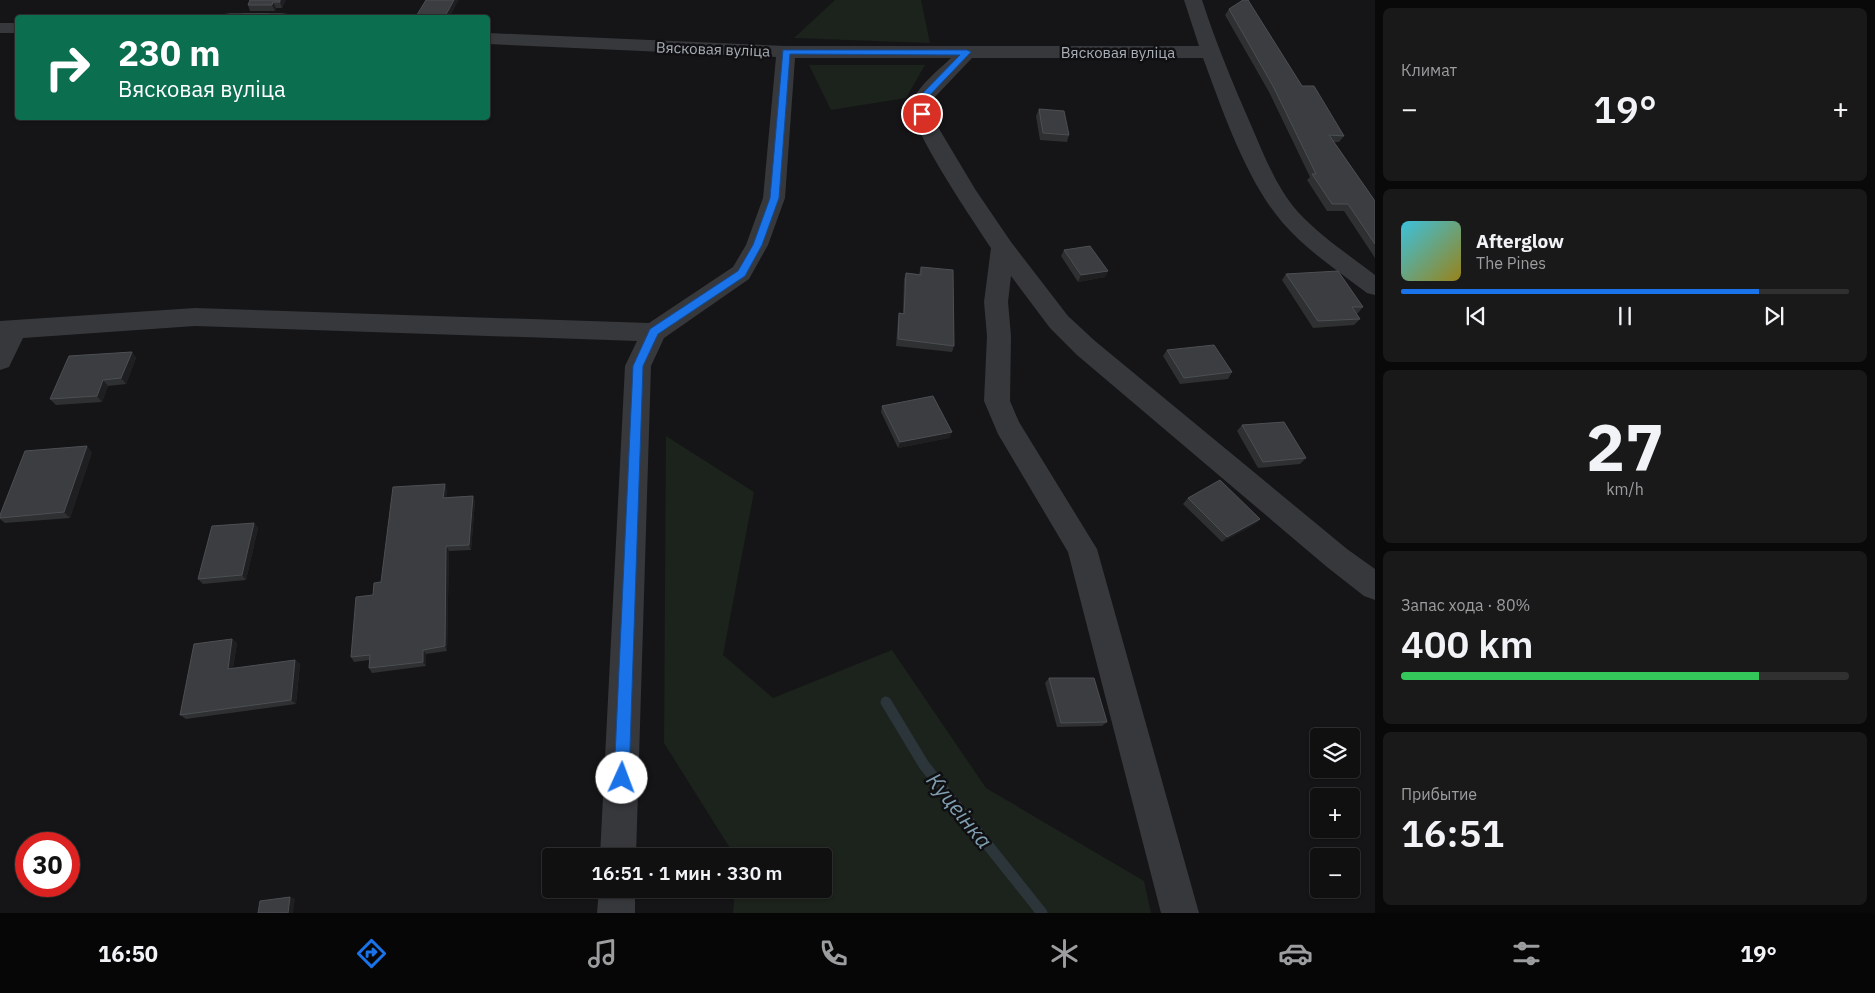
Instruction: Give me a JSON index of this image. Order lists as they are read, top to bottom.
{
  "streets": {
    "street": ["Вясковая вуліца"]
  },
  "water": ["Куцеінка"],
  "page": {
    "tile": [
      "Климат",
      ["27", "km/h"],
      ["Запас хода · 80%", "400 km"],
      ["Прибытие", "16:51"]
    ],
    "turn": ["230 m", "Вясковая вуліца"],
    "heat": ["−", "19°", "+"],
    "song": ["Afterglow", "The Pines"],
    "map_buttons": ["+", "−"],
    "limit": "30",
    "trip": "16:51 · 1 мин · 330 m",
    "tabs": ["16:50", "19°"]
  }
}
